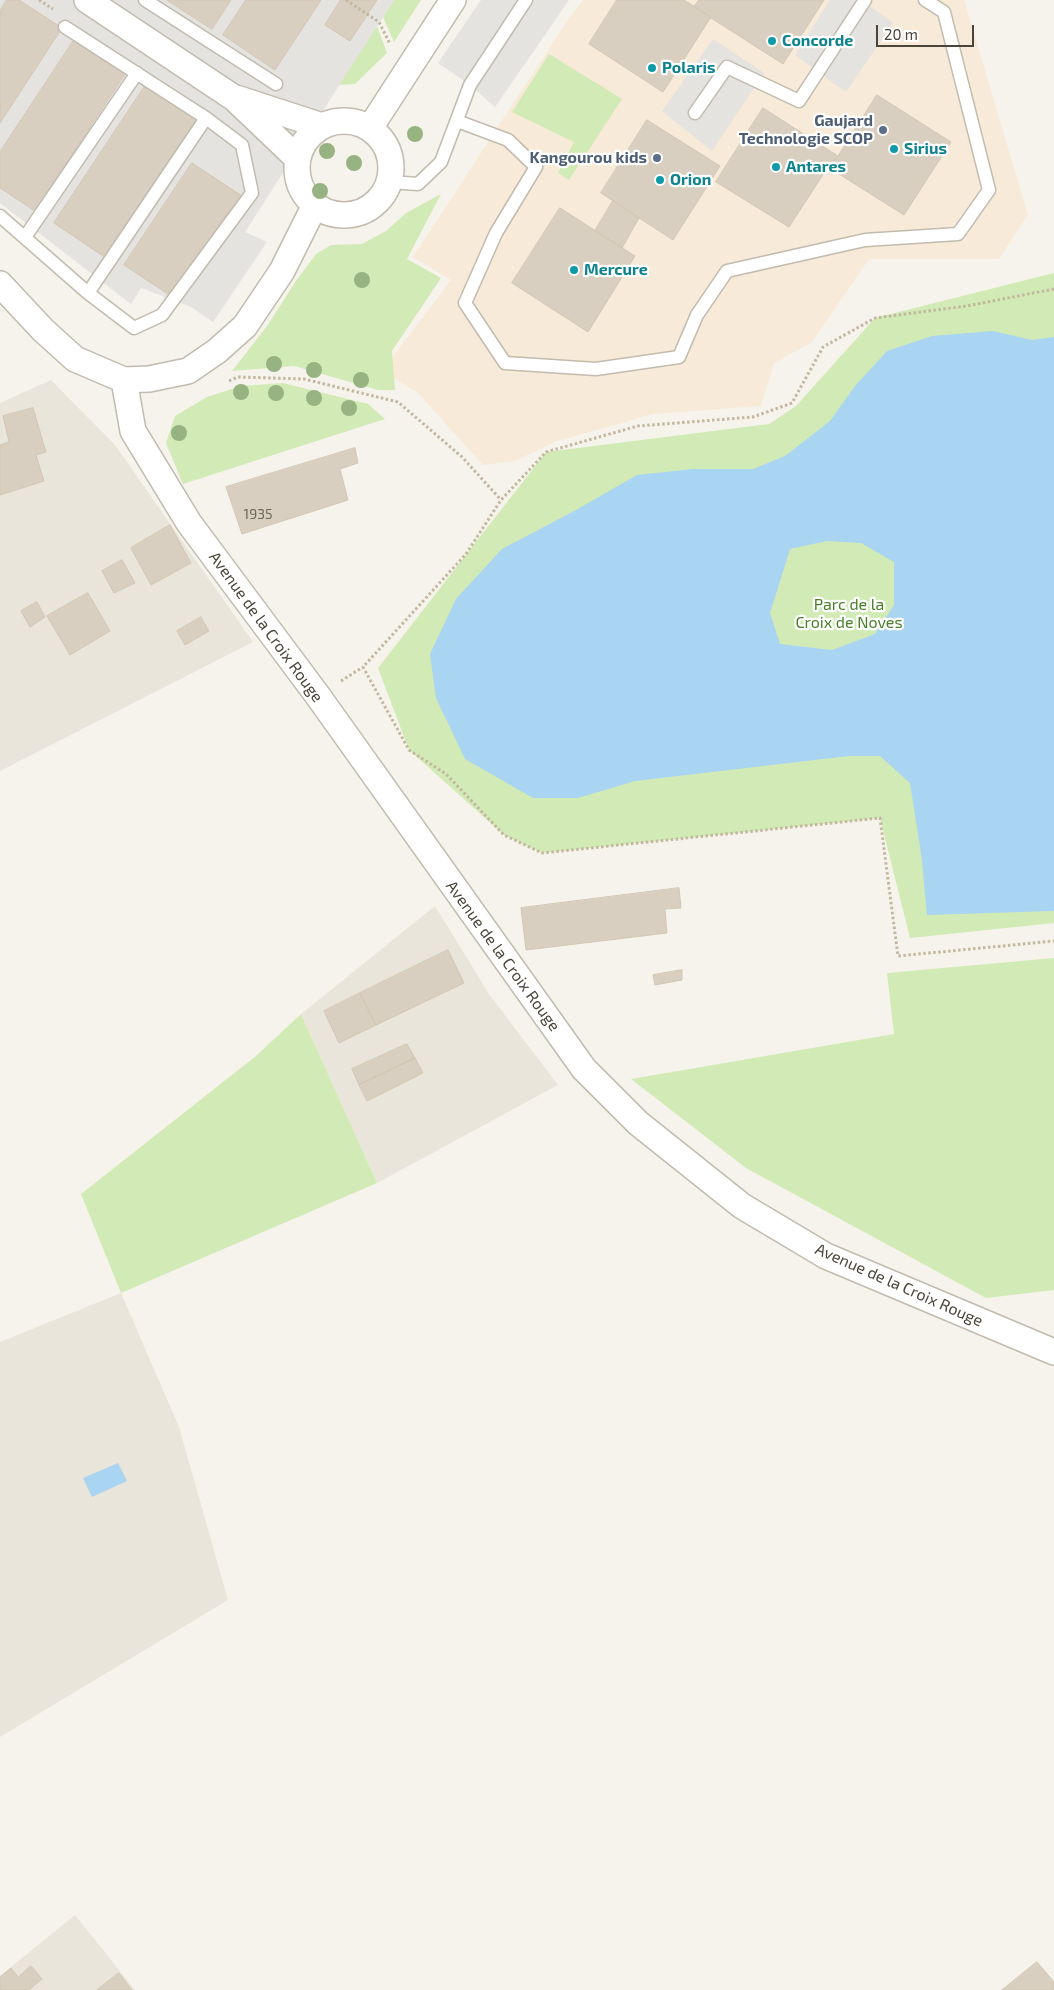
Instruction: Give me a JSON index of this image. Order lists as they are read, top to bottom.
{
  "streets": {
    "street": ["Avenue de la Croix Rouge"]
  },
  "parks": ["Parc de la Croix de Noves"],
  "places": [
    "Concorde",
    "Polaris",
    "Gaujard Technologie SCOP",
    "Sirius",
    "Kangourou kids",
    "Antares",
    "Orion",
    "Mercure"
  ],
  "house_numbers": ["1935"],
  "scale_bar": "20 m"
}
